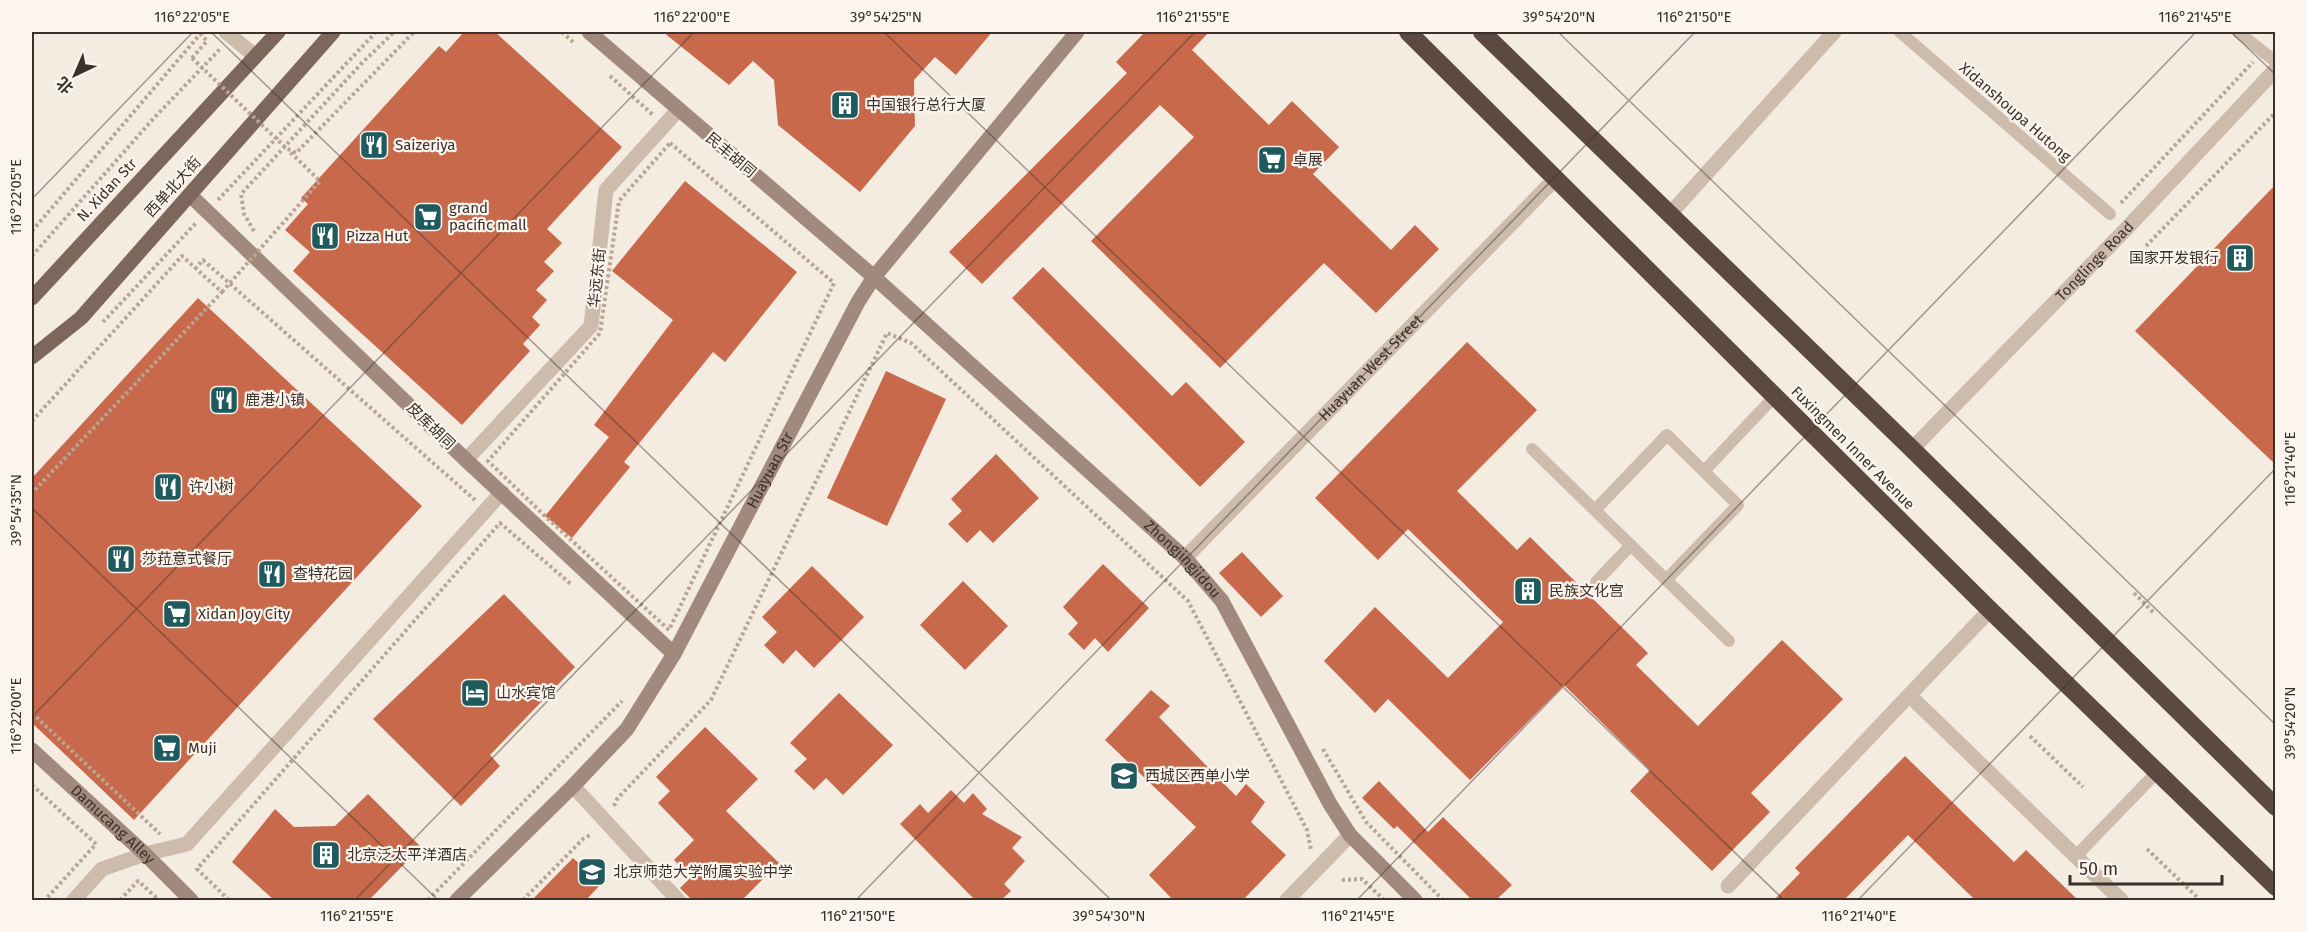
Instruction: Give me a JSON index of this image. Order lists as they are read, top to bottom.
{
  "streets": {
    "highway": ["Fuxingmen Inner Avenue"],
    "main road": ["西单北大街"],
    "street": [
      "民丰胡同",
      "Tonglinge Road",
      "华远东街",
      "Huayuan West Street",
      "皮库胡同",
      "Huayuan Str",
      "Zhongjingjidou",
      "Damucang Alley"
    ],
    "lane": ["Xidanshoupa Hutong"]
  },
  "crossings": [
    ["民丰胡同", "华远东街"],
    ["民丰胡同", "Huayuan Str"],
    ["民丰胡同", "Zhongjingjidou"],
    ["西单北大街", "皮库胡同"],
    ["华远东街", "皮库胡同"],
    ["Huayuan West Street", "Fuxingmen Inner Avenue"],
    ["Huayuan West Street", "Zhongjingjidou"],
    ["皮库胡同", "Huayuan Str"],
    ["Huayuan Str", "Zhongjingjidou"]
  ],
  "places": {
    "building": [
      "中国银行总行大厦",
      "国家开发银行",
      "民族文化宫",
      "北京泛太平洋酒店"
    ],
    "restaurant": [
      "Saizeriya",
      "Pizza Hut",
      "鹿港小镇",
      "许小树",
      "莎菈意式餐厅",
      "查特花园"
    ],
    "supermarket": [
      "卓展",
      "grand pacific mall",
      "Xidan Joy City",
      "Muji"
    ],
    "hotel": ["山水宾馆"],
    "school or university": ["西城区西单小学", "北京师范大学附属实验中学"]
  },
  "scale_bar": "50 m",
  "north": "bottom left",
  "coordinates": [
    "116°22'05\"E",
    "116°22'00\"E",
    "39°54'25\"N",
    "116°21'55\"E",
    "39°54'20\"N",
    "116°21'50\"E",
    "116°21'45\"E",
    "116°21'40\"E",
    "39°54'35\"N",
    "39°54'30\"N"
  ]
}
